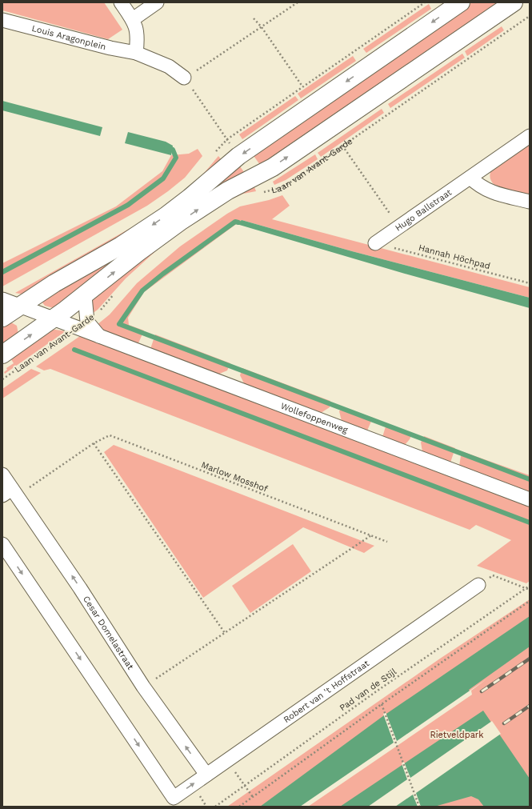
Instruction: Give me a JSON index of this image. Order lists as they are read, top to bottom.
{
  "streets": {
    "street": [
      "Louis Aragonplein",
      "Laan van Avant-Garde",
      "Hugo Ballstraat",
      "Wollefoppenweg",
      "Cesar Domelastraat",
      "Robert van 't Hoffstraat"
    ],
    "path": ["Hannah Höchpad", "Marlow Mosshof", "Pad van de Stijl"]
  },
  "crossings": [
    ["Laan van Avant-Garde", "Wollefoppenweg"],
    ["Hugo Ballstraat", "Hannah Höchpad"],
    ["Marlow Mosshof", "Cesar Domelastraat"],
    ["Cesar Domelastraat", "Robert van 't Hoffstraat"]
  ],
  "one_way": ["Cesar Domelastraat", "Robert van 't Hoffstraat"],
  "parks": ["Rietveldpark"]
}
